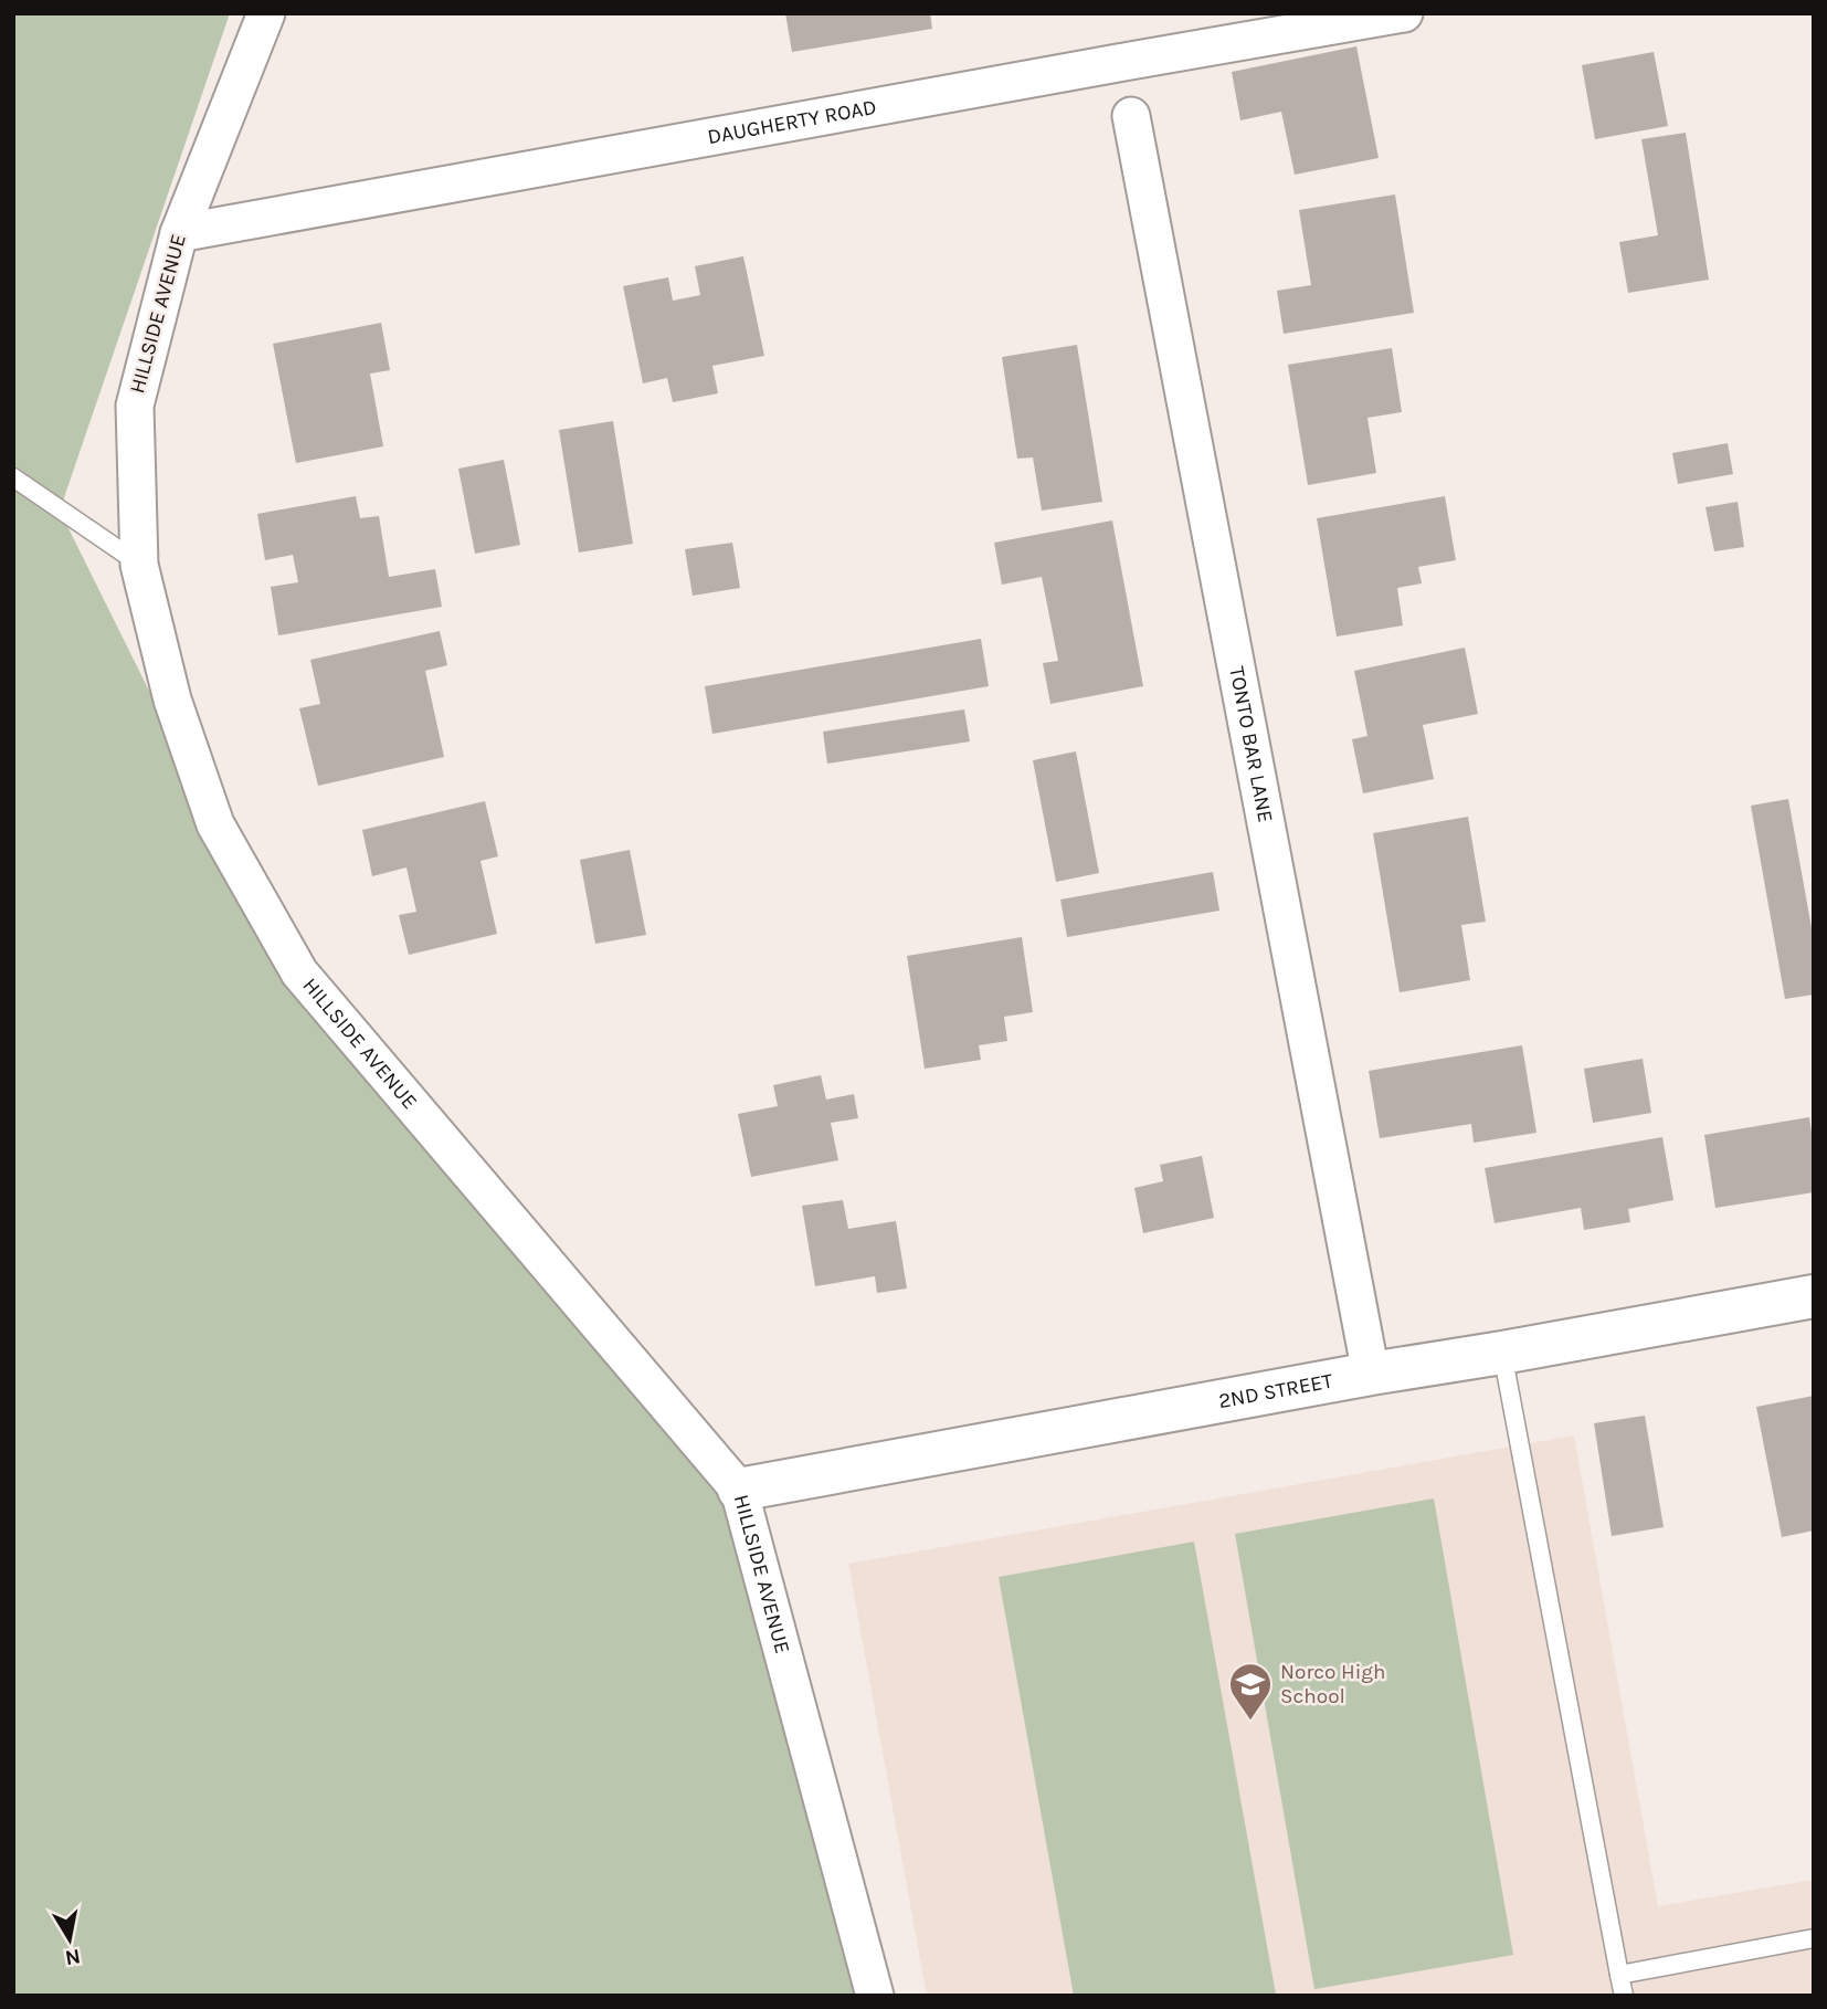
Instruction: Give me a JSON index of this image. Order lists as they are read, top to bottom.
{
  "streets": {
    "street": [
      "DAUGHERTY ROAD",
      "HILLSIDE AVENUE",
      "TONTO BAR LANE",
      "2ND STREET"
    ]
  },
  "crossings": [
    ["DAUGHERTY ROAD", "HILLSIDE AVENUE"],
    ["HILLSIDE AVENUE", "2ND STREET"],
    ["TONTO BAR LANE", "2ND STREET"]
  ],
  "places": {
    "school or university": ["Norco High School"]
  },
  "north": "bottom"
}
